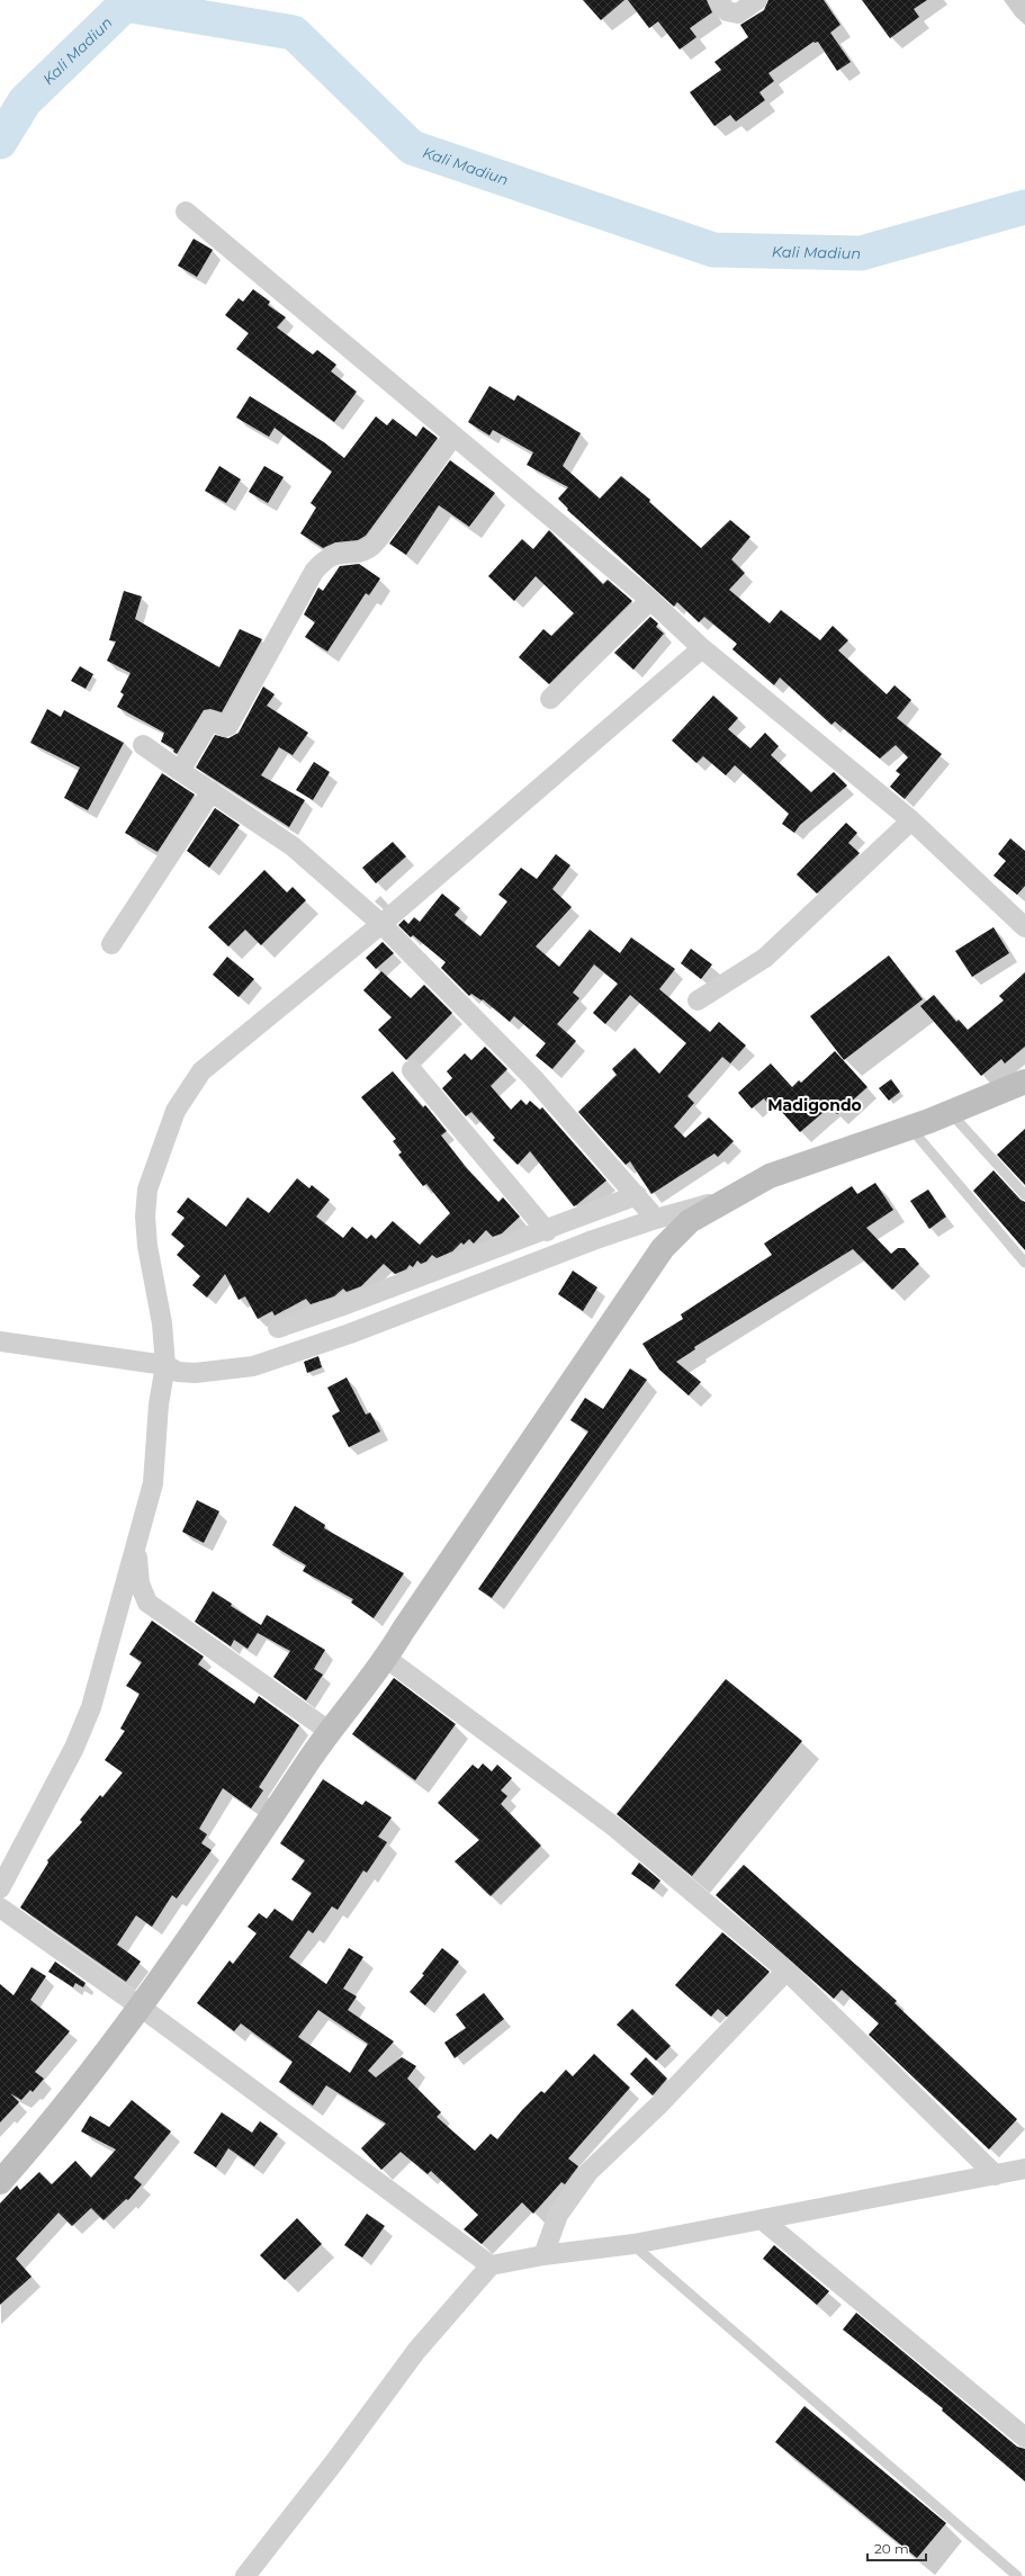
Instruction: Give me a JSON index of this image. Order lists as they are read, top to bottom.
{
  "districts": ["Madigondo"],
  "water": ["Kali Madiun"],
  "scale_bar": "20 m"
}
